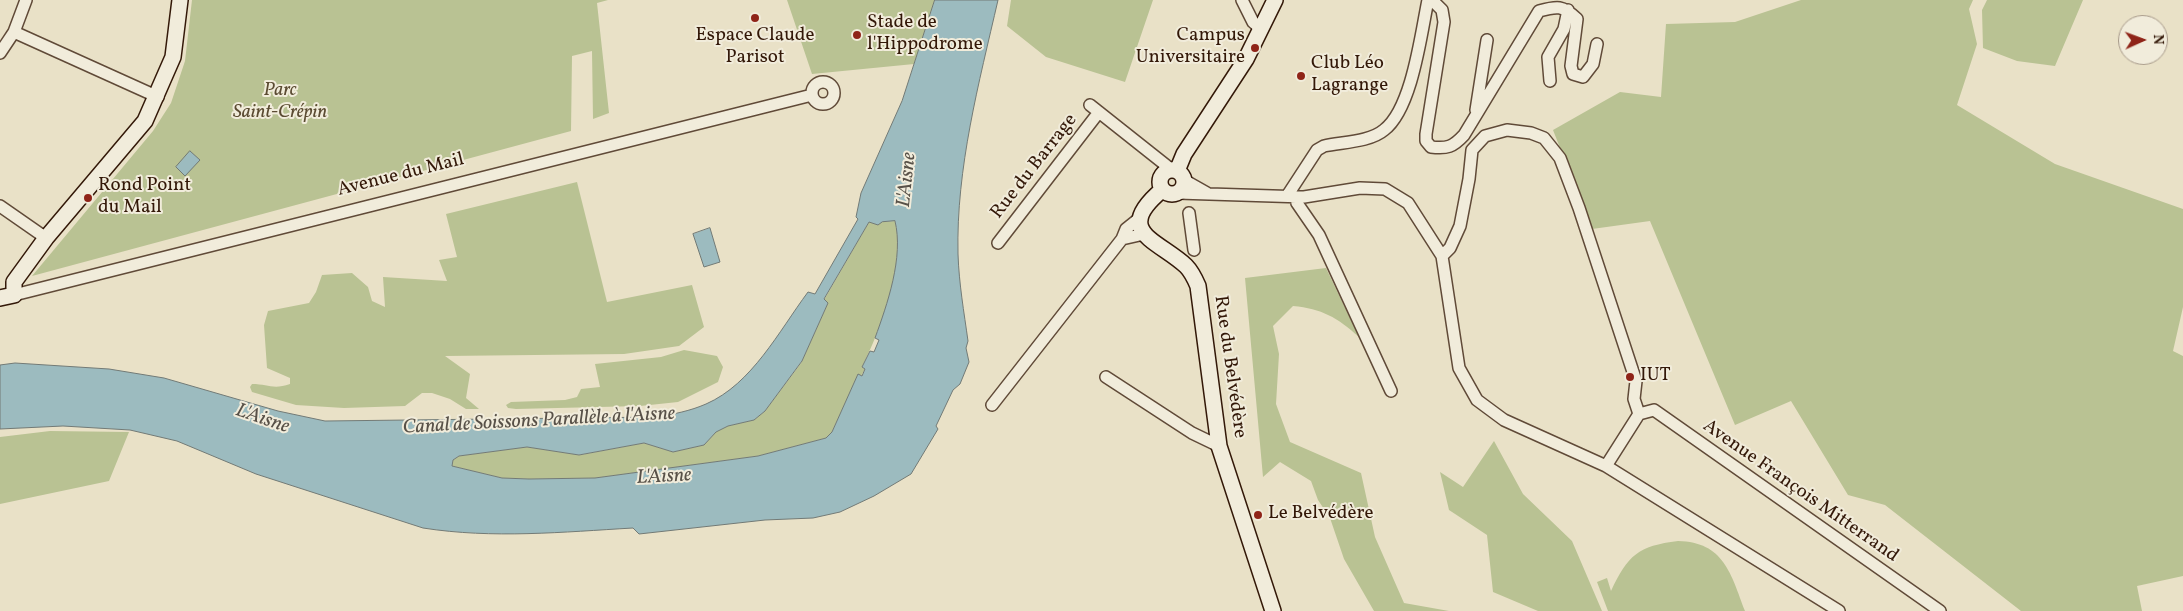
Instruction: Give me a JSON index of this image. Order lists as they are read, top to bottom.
{
  "streets": {
    "main road": ["Rue du Belvédère"],
    "street": ["Rue du Barrage", "Avenue du Mail", "Avenue François Mitterrand"]
  },
  "water": ["L'Aisne", "Canal de Soissons Parallèle à l'Aisne"],
  "parks": ["Parc Saint-Crépin"],
  "places": [
    "Espace Claude Parisot",
    "Stade de l'Hippodrome",
    "Campus Universitaire",
    "Club Léo Lagrange",
    "Rond Point du Mail",
    "IUT",
    "Le Belvédère"
  ],
  "north": "right"
}
